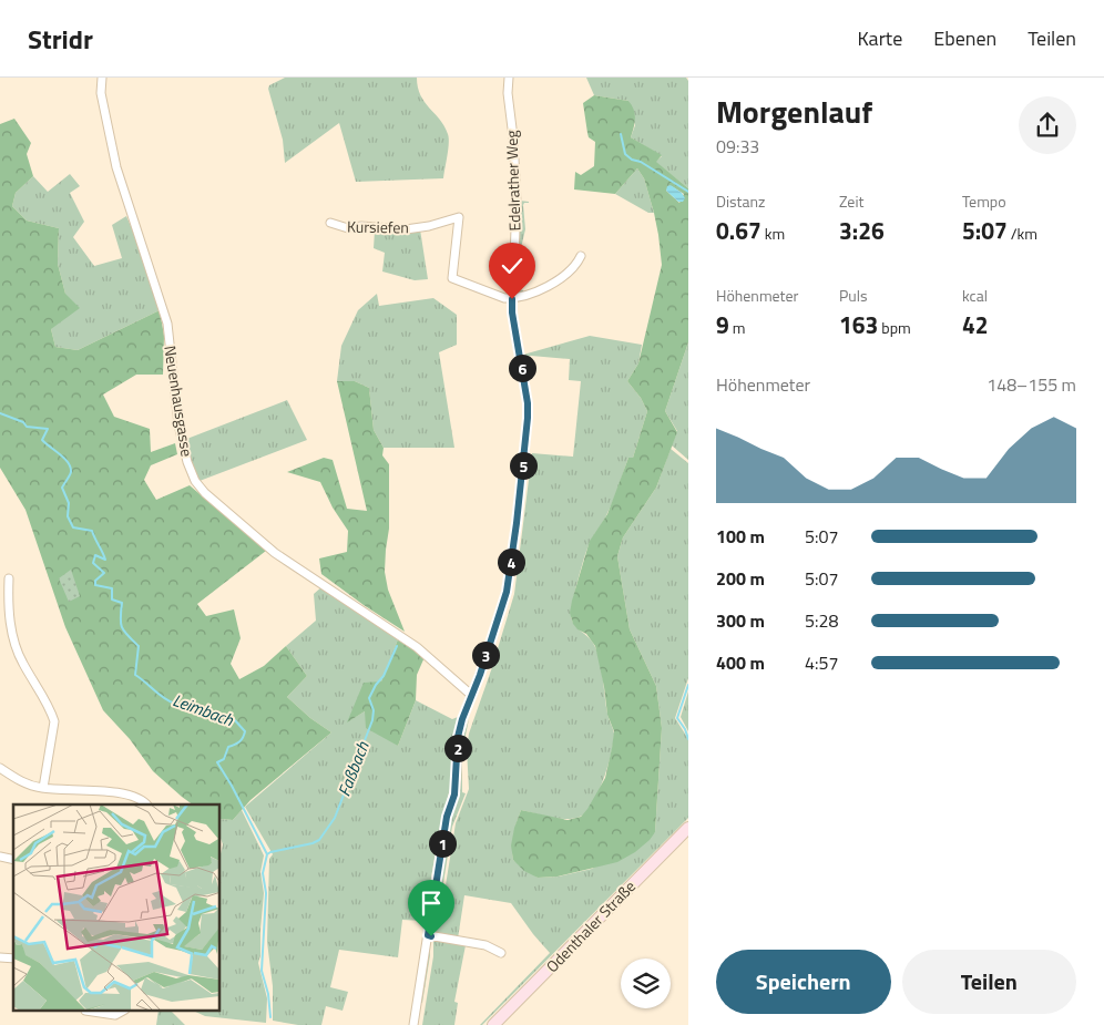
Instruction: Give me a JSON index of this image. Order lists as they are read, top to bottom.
{
  "streets": {
    "main road": ["Odenthaler Straße"],
    "street": ["Edelrather Weg", "Kursiefen", "Neuenhausgasse"]
  },
  "crossings": [
    ["Edelrather Weg", "Kursiefen"],
    ["Edelrather Weg", "Neuenhausgasse"]
  ],
  "water": ["Leimbach", "Faßbach"],
  "page": {
    "header": "Stridr",
    "nav": ["Karte", "Ebenen", "Teilen"],
    "heading": ["Morgenlauf", "09:33"],
    "stats": [
      ["Distanz", "0.67 km"],
      ["Zeit", "3:26"],
      ["Tempo", "5:07 /km"],
      ["Höhenmeter", "9 m"],
      ["Puls", "163 bpm"],
      ["kcal", "42"]
    ],
    "pins": [
      "6",
      "5",
      "4",
      "3",
      "2",
      "1"
    ],
    "chart": ["Höhenmeter", "148–155 m"],
    "list": [
      {
        "name": "100 m",
        "note": "5:07"
      },
      {
        "name": "200 m",
        "note": "5:07"
      },
      {
        "name": "300 m",
        "note": "5:28"
      },
      {
        "name": "400 m",
        "note": "4:57"
      }
    ],
    "buttons": ["Speichern", "Teilen"]
  }
}
